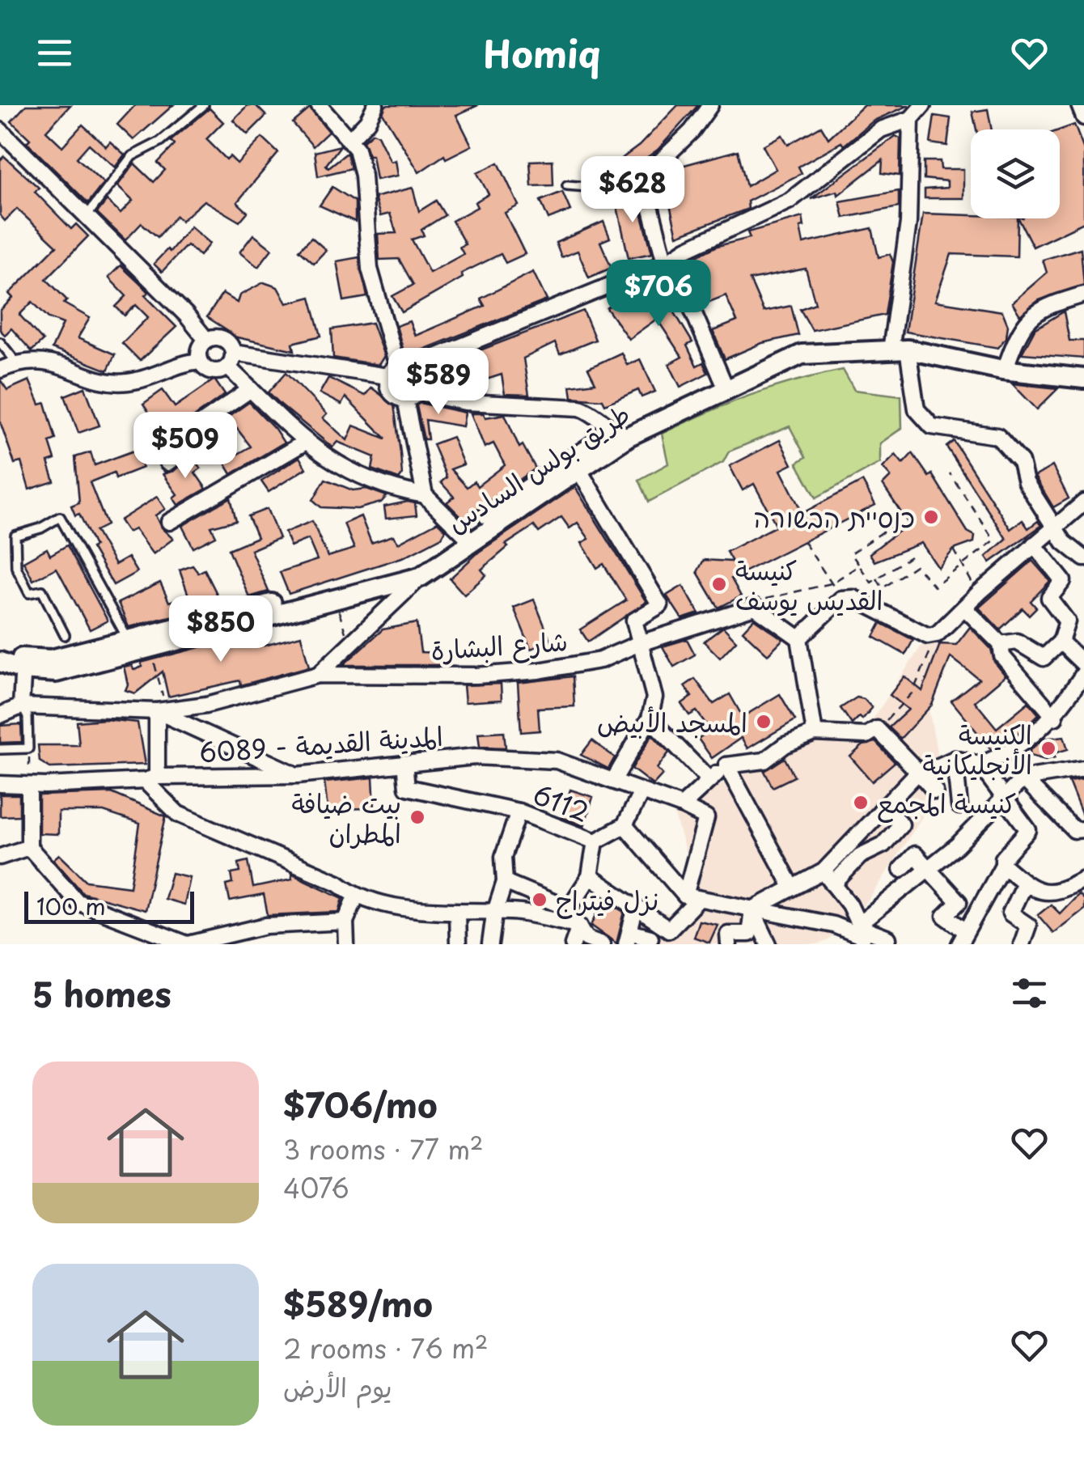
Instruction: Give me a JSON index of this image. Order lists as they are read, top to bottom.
{
  "streets": {
    "street": [
      "طريق بولس السادس",
      "شارع البشارة",
      "المدينة القديمة - 6089",
      "6112"
    ]
  },
  "crossings": [
    ["المدينة القديمة - 6089", "6112"]
  ],
  "places": [
    "כנסיית הבשורה",
    "كنيسة القديس يوسف",
    "المسجد الأبيض",
    "الكنيسة الأنجليكانية",
    "كنيسة المجمع",
    "بيت ضيافة المطران",
    "نزل فيتراج"
  ],
  "scale_bar": "100 m",
  "page": {
    "header": "Homiq",
    "price": [
      "$628",
      "$706",
      "$589",
      "$509",
      "$850"
    ],
    "scale": "100 m",
    "heading": "5 homes",
    "list": [
      {
        "name": "$706/mo",
        "note": "3 rooms · 77 m² · 4076"
      },
      {
        "name": "$589/mo",
        "note": "2 rooms · 76 m² · يوم الأرض"
      }
    ]
  }
}
